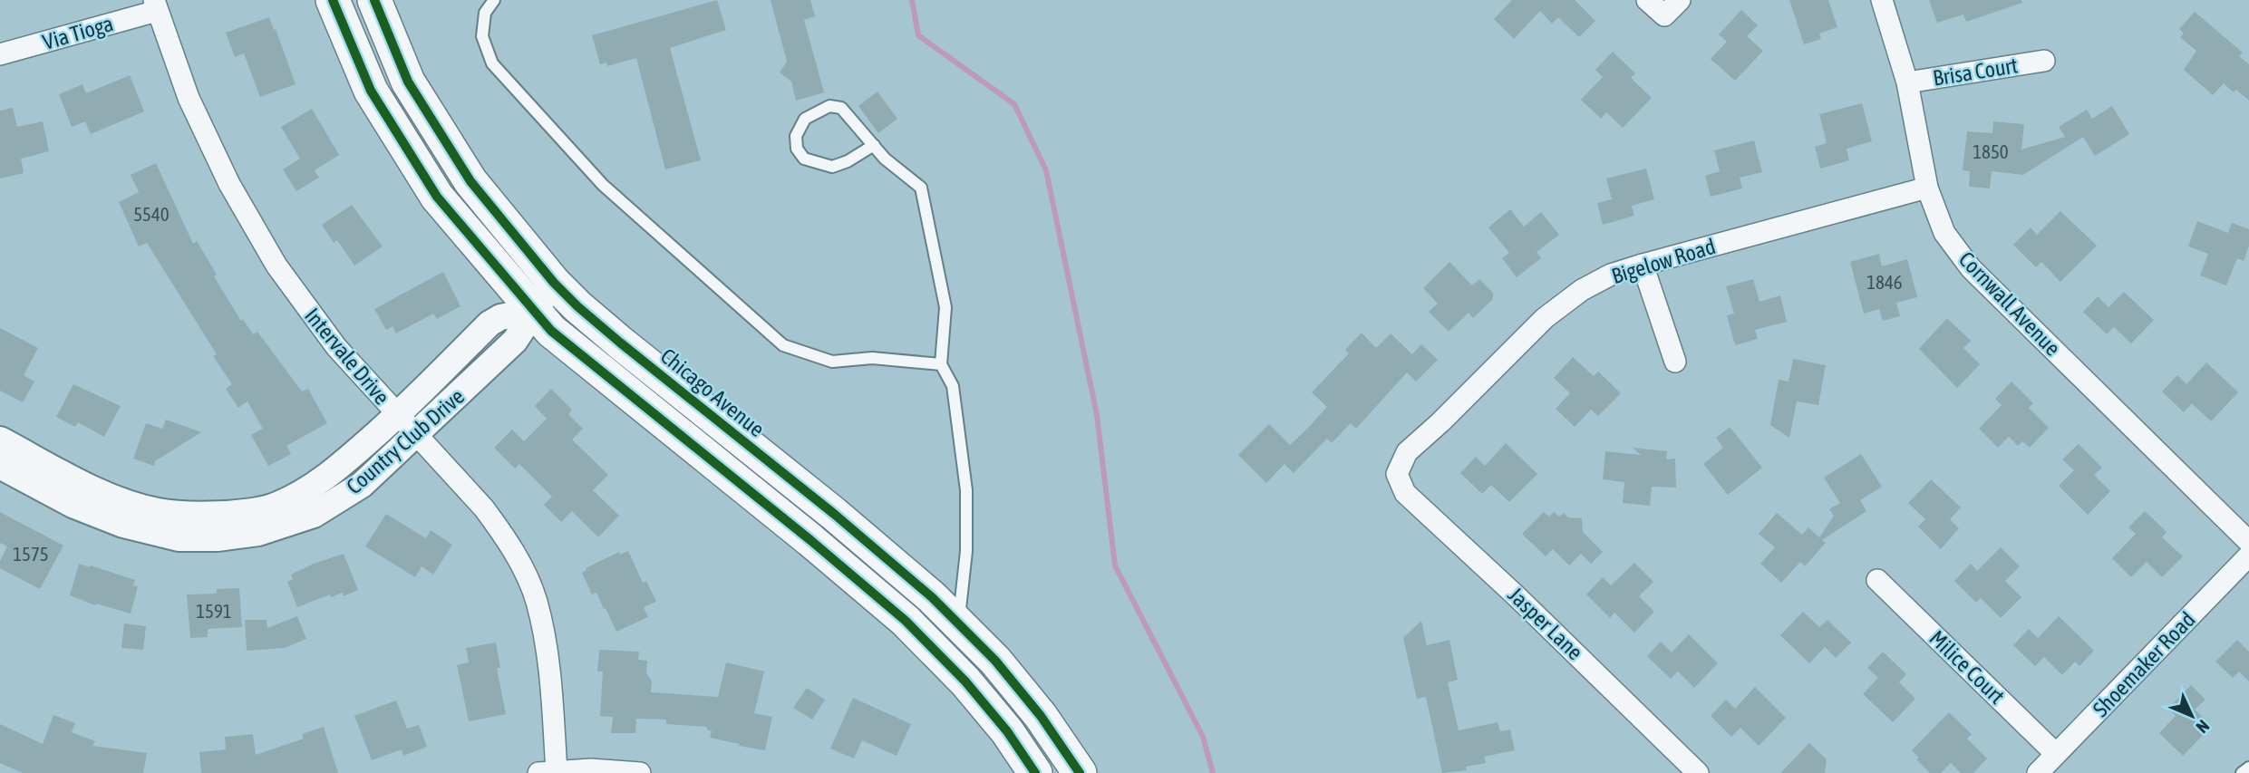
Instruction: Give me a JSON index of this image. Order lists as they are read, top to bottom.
{
  "streets": {
    "main road": ["Chicago Avenue"],
    "street": [
      "Via Tioga",
      "Brisa Court",
      "Bigelow Road",
      "Cornwall Avenue",
      "Intervale Drive",
      "Country Club Drive",
      "Jasper Lane",
      "Shoemaker Road",
      "Milice Court"
    ]
  },
  "crossings": [
    ["Via Tioga", "Intervale Drive"],
    ["Brisa Court", "Cornwall Avenue"],
    ["Bigelow Road", "Cornwall Avenue"],
    ["Bigelow Road", "Jasper Lane"],
    ["Intervale Drive", "Country Club Drive"],
    ["Chicago Avenue", "Country Club Drive"],
    ["Shoemaker Road", "Milice Court"]
  ],
  "house_numbers": [
    "1850",
    "5540",
    "1846",
    "1575",
    "1591"
  ],
  "north": "bottom right"
}
